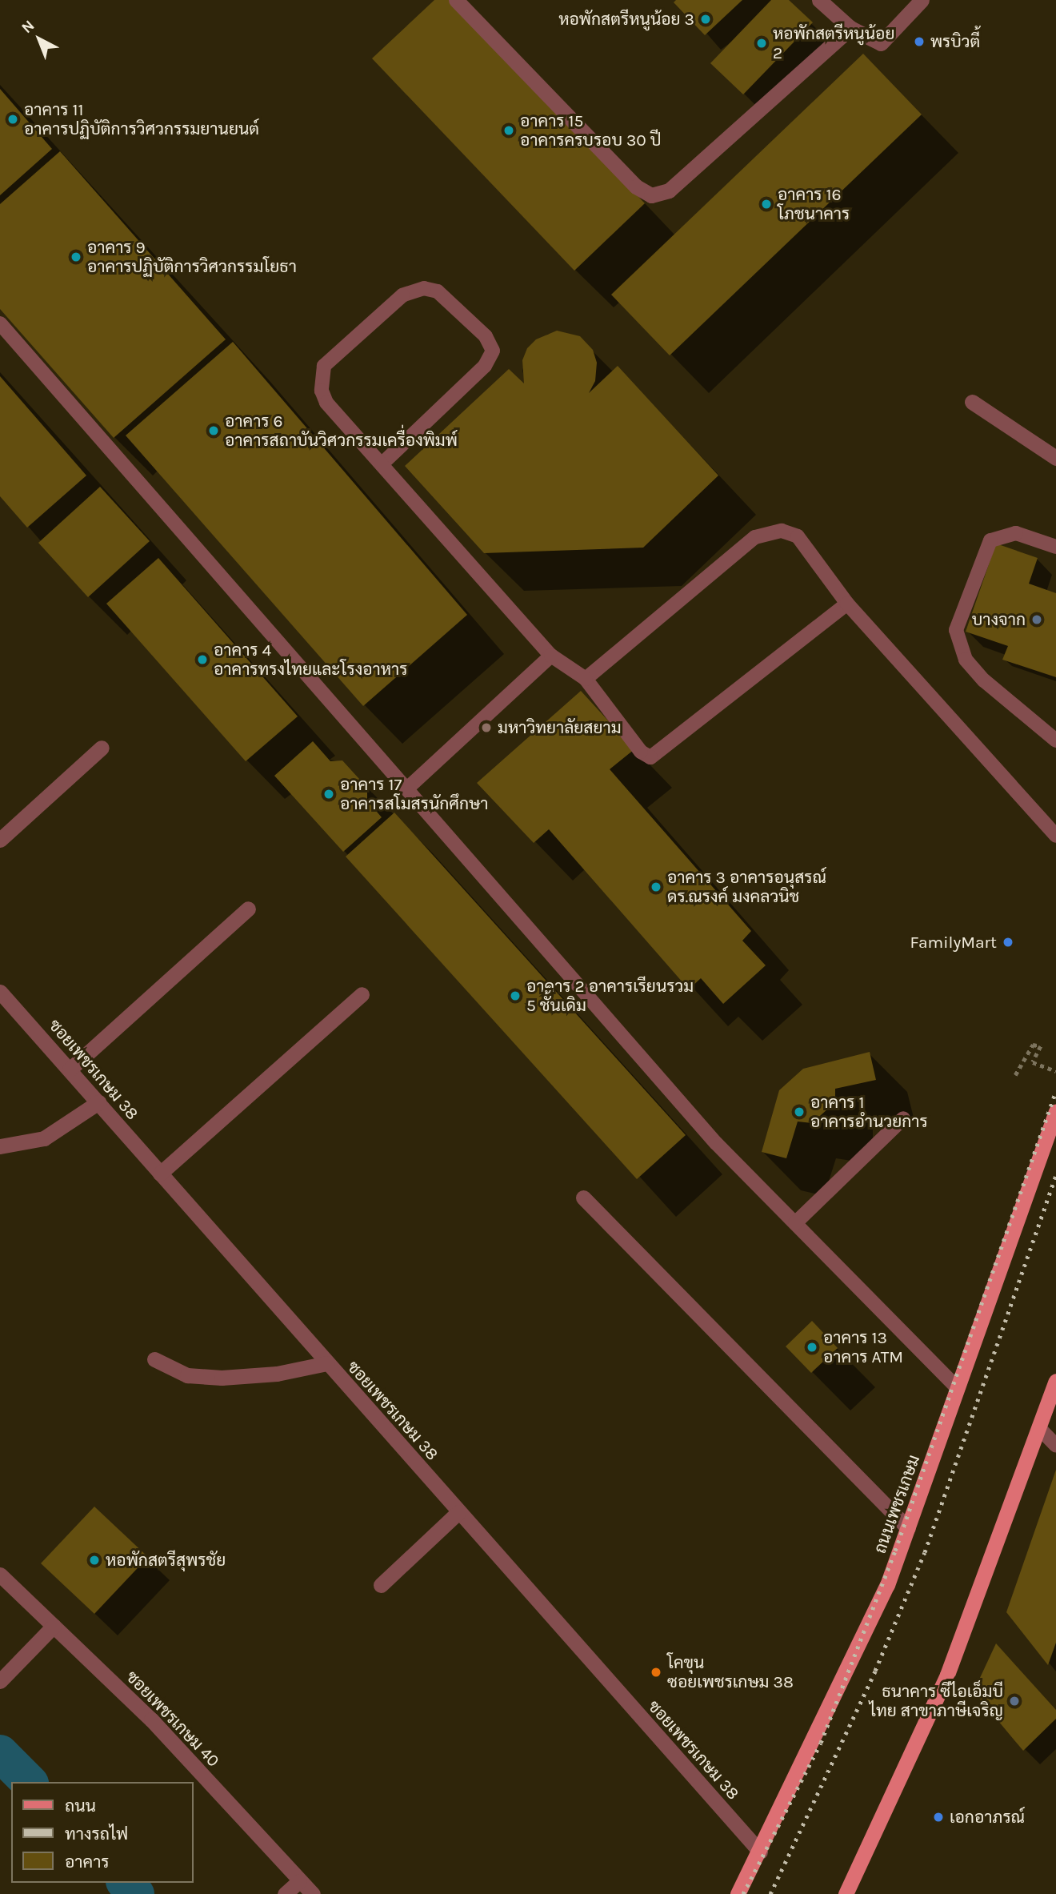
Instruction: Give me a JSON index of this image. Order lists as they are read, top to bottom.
{
  "streets": {
    "main road": ["ถนนเพชรเกษม"],
    "street": ["ซอยเพชรเกษม 38", "ซอยเพชรเกษม 40"]
  },
  "crossings": [
    ["ซอยเพชรเกษม 38", "ถนนเพชรเกษม"]
  ],
  "places": [
    "หอพักสตรีหนูน้อย 3",
    "พรบิวตี้",
    "หอพักสตรีหนูน้อย 2",
    "อาคาร 11 อาคารปฏิบัติการวิศวกรรมยานยนต์",
    "อาคาร 15 อาคารครบรอบ 30 ปี",
    "อาคาร 16 โภชนาคาร",
    "อาคาร 9 อาคารปฏิบัติการวิศวกรรมโยธา",
    "อาคาร 6 อาคารสถาบันวิศวกรรมเครื่องพิมพ์",
    "บางจาก",
    "อาคาร 4 อาคารทรงไทยและโรงอาหาร",
    "มหาวิทยาลัยสยาม",
    "อาคาร 17 อาคารสโมสรนักศึกษา",
    "อาคาร 3 อาคารอนุสรณ์ ดร.ณรงค์ มงคลวนิช",
    "FamilyMart",
    "อาคาร 2 อาคารเรียนรวม 5 ชั้นเดิม",
    "อาคาร 1 อาคารอำนวยการ",
    "อาคาร 13 อาคาร ATM",
    "หอพักสตรีสุพรชัย",
    "โคขุน ซอยเพชรเกษม 38",
    "ธนาคาร ซีไอเอ็มบี ไทย สาขาภาษีเจริญ",
    "เอกอาภรณ์"
  ],
  "legend": ["ถนน", "ทางรถไฟ", "อาคาร"],
  "north": "top left"
}
